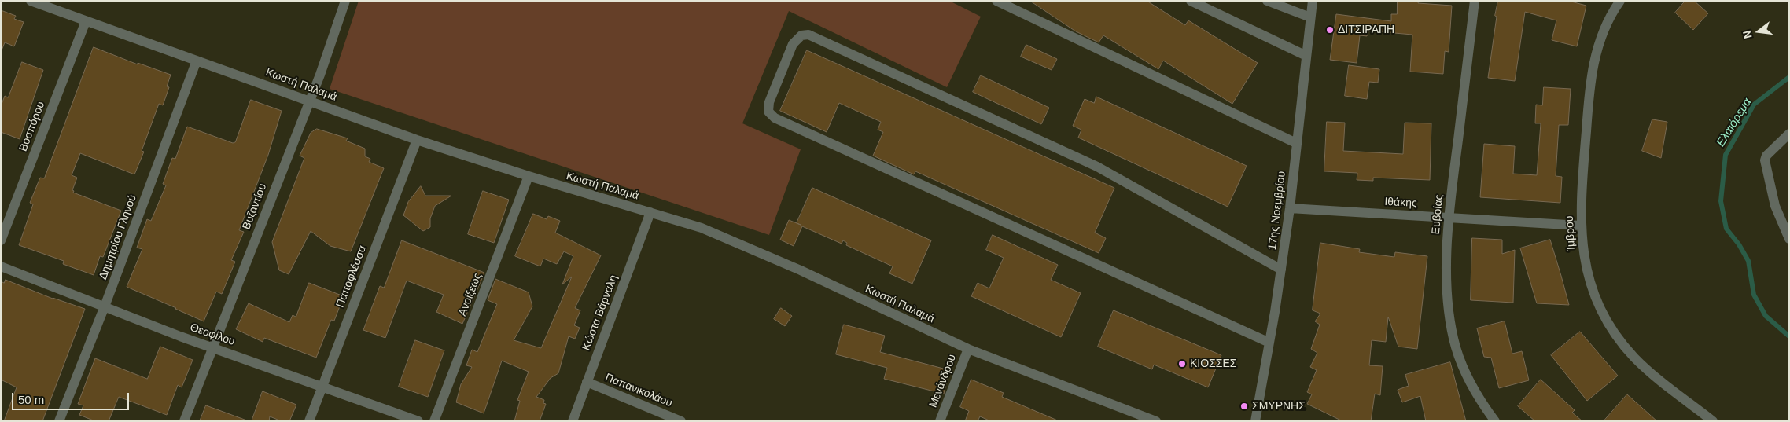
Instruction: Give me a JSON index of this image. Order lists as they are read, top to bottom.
{
  "streets": {
    "street": [
      "Κωστή Παλαμά",
      "Βοσπόρου",
      "Ιθάκης",
      "Βυζαντίου",
      "17ης Νοεμβρίου",
      "Ευβοίας",
      "Ίμβρου",
      "Δημητρίου Γληνού",
      "Παπαφλέσσα",
      "Ανοίξεως",
      "Κώστα Βάρναλη",
      "Θεοφίλου",
      "Μενάνδρου",
      "Παπανικολάου"
    ]
  },
  "crossings": [
    ["Κωστή Παλαμά", "Βοσπόρου"],
    ["Κωστή Παλαμά", "Βυζαντίου"],
    ["Κωστή Παλαμά", "Δημητρίου Γληνού"],
    ["Κωστή Παλαμά", "Παπαφλέσσα"],
    ["Κωστή Παλαμά", "Ανοίξεως"],
    ["Κωστή Παλαμά", "Κώστα Βάρναλη"],
    ["Κωστή Παλαμά", "Μενάνδρου"],
    ["Ιθάκης", "17ης Νοεμβρίου"],
    ["Ιθάκης", "Ευβοίας"],
    ["Ιθάκης", "Ίμβρου"],
    ["Βυζαντίου", "Θεοφίλου"],
    ["Δημητρίου Γληνού", "Θεοφίλου"],
    ["Παπαφλέσσα", "Θεοφίλου"],
    ["Κώστα Βάρναλη", "Παπανικολάου"]
  ],
  "water": ["Ελαιόρεμα"],
  "places": ["ΔΙΤΣΙΡΑΠΗ", "ΚΙΟΣΣΕΣ", "ΣΜΥΡΝΗΣ"],
  "scale_bar": "50 m",
  "north": "left"
}
